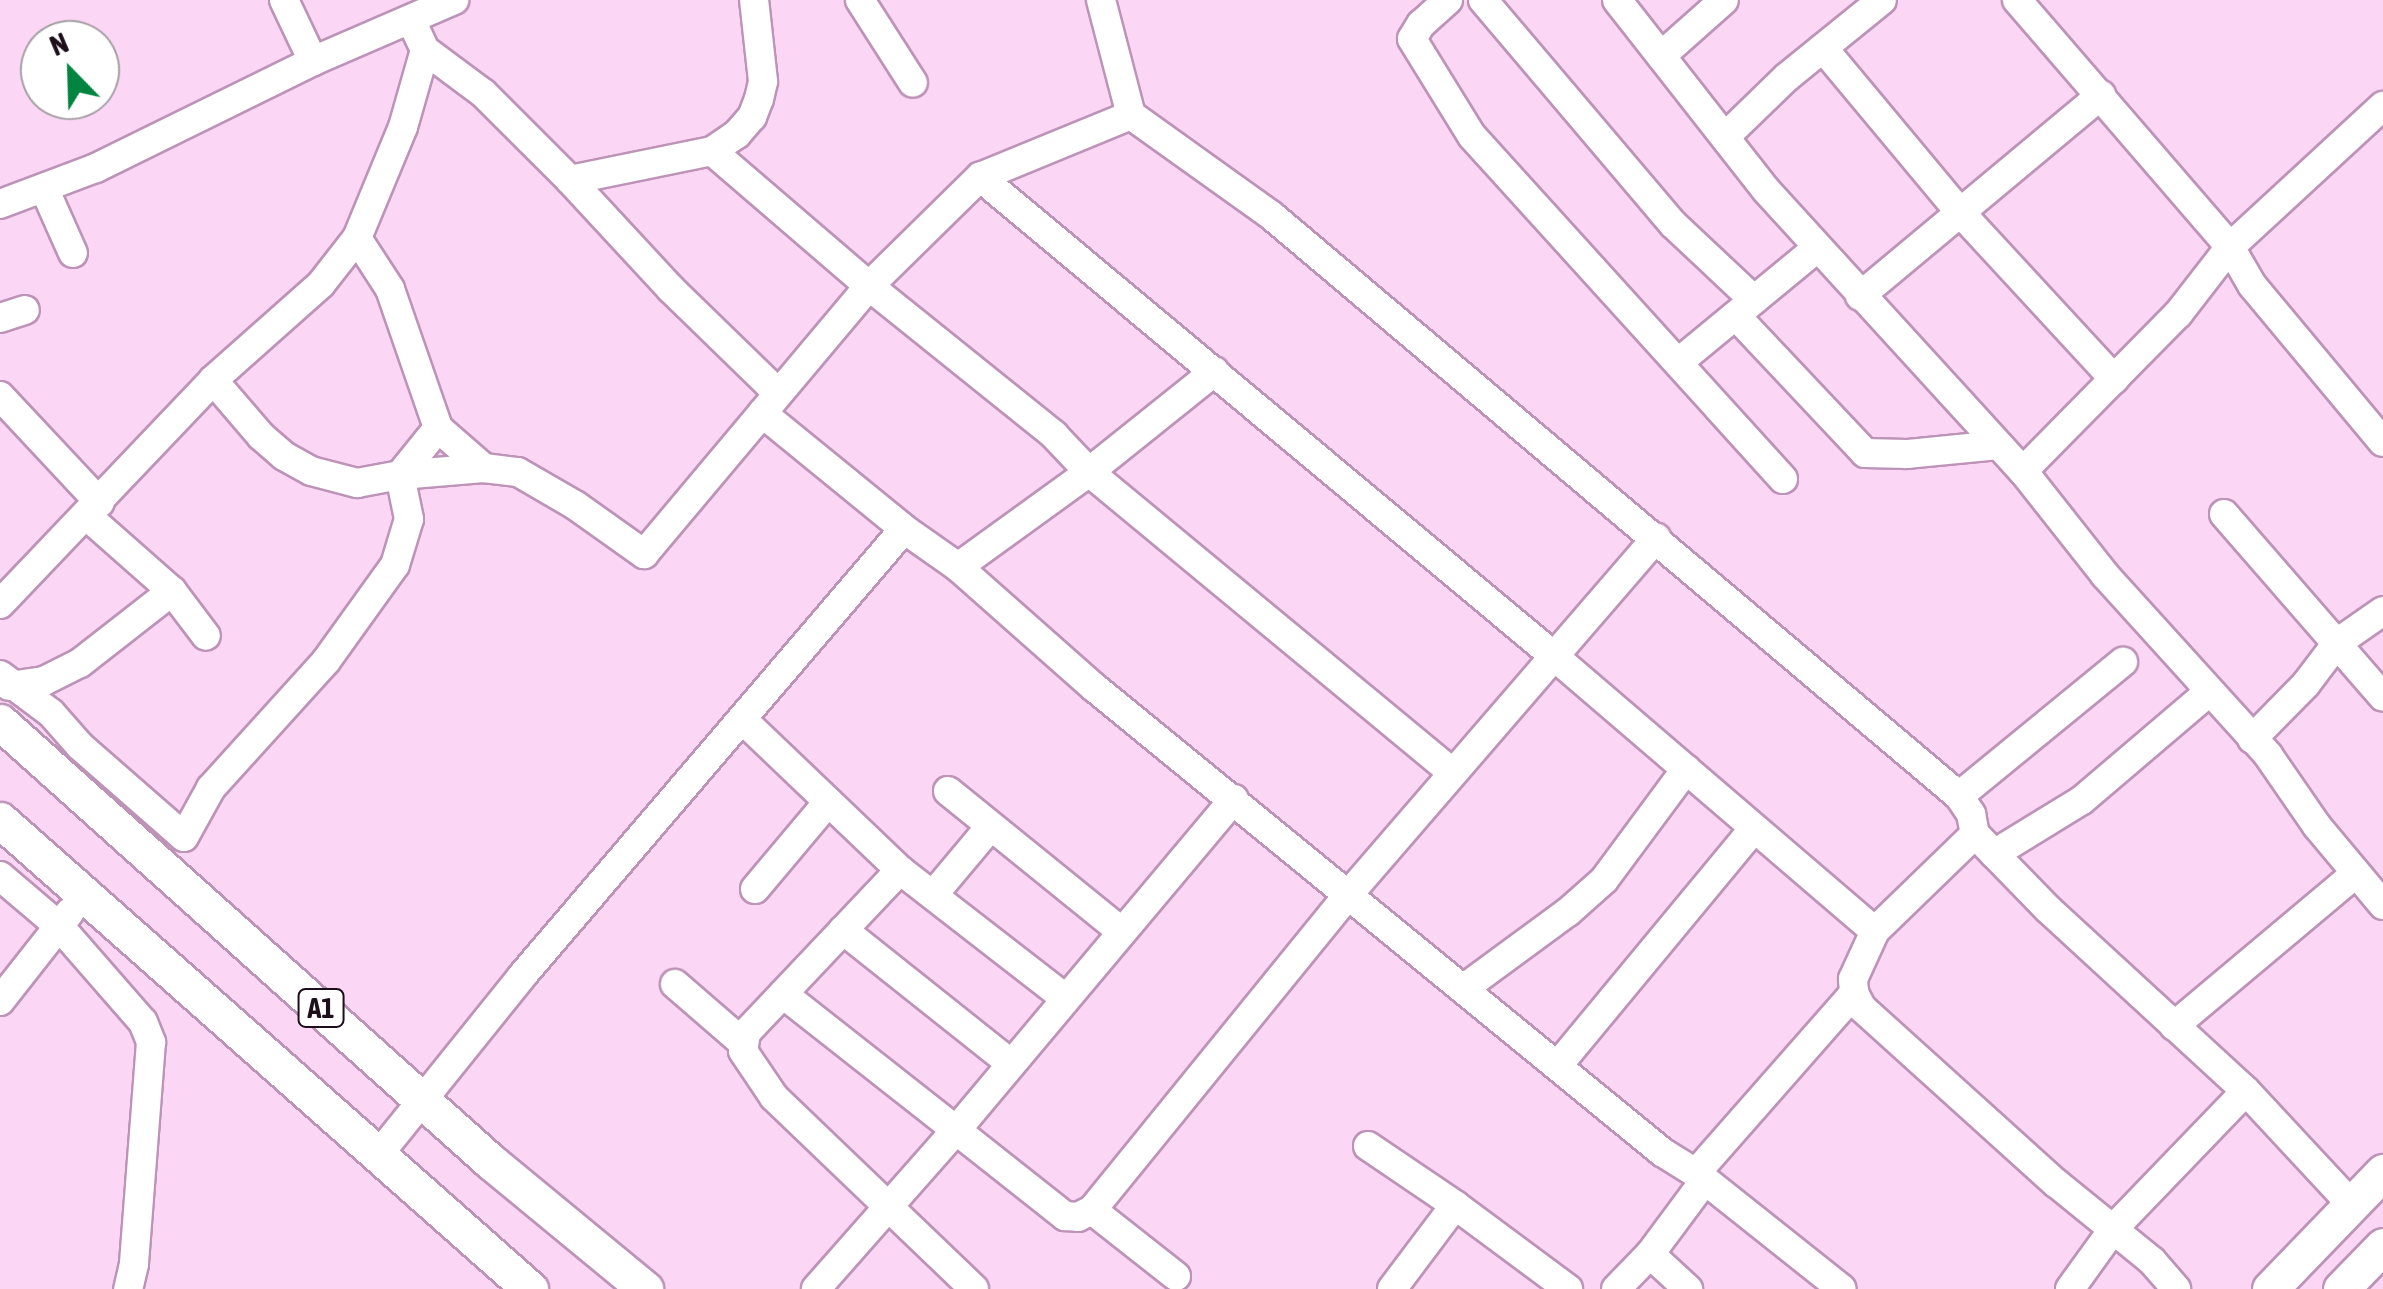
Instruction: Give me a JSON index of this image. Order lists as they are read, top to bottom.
{
  "streets": {
    "main road": ["A1"]
  },
  "north": "top left"
}
